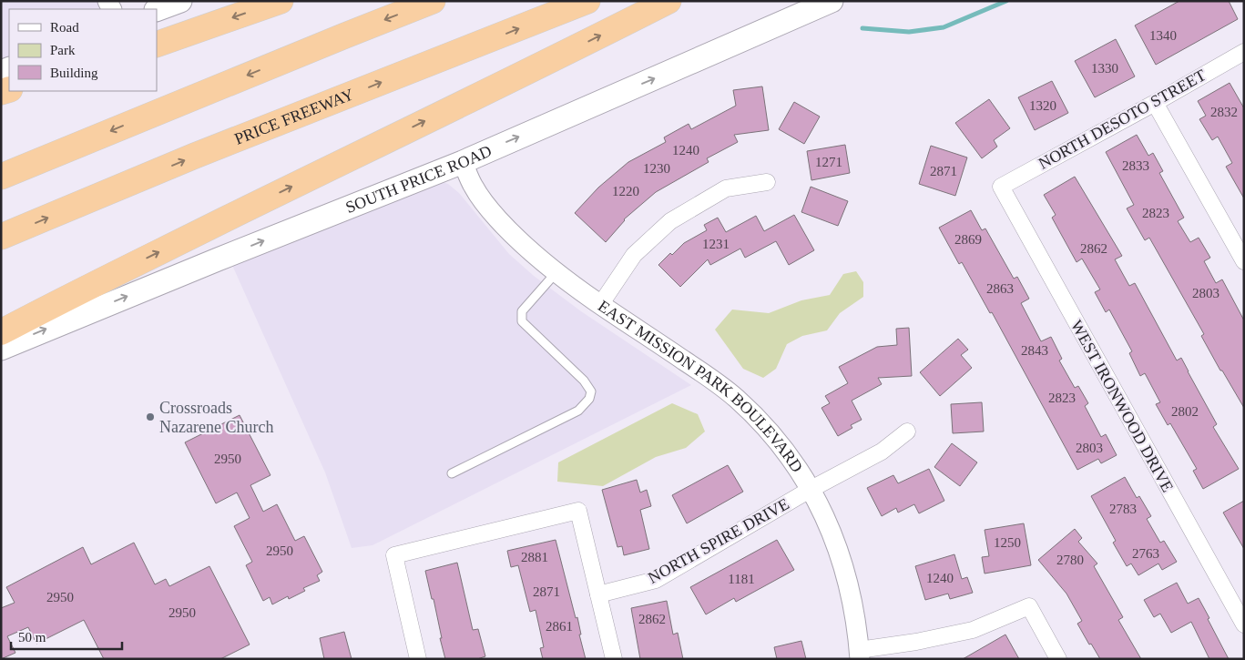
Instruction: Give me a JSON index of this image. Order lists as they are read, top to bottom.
{
  "streets": {
    "highway": ["PRICE FREEWAY"],
    "main road": ["SOUTH PRICE ROAD"],
    "street": [
      "NORTH DESOTO STREET",
      "EAST MISSION PARK BOULEVARD",
      "WEST IRONWOOD DRIVE",
      "NORTH SPIRE DRIVE"
    ]
  },
  "crossings": [
    ["NORTH DESOTO STREET", "WEST IRONWOOD DRIVE"],
    ["SOUTH PRICE ROAD", "EAST MISSION PARK BOULEVARD"],
    ["EAST MISSION PARK BOULEVARD", "NORTH SPIRE DRIVE"]
  ],
  "one_way": ["SOUTH PRICE ROAD"],
  "places": ["Crossroads Nazarene Church"],
  "house_numbers": [
    "1340",
    "1330",
    "1320",
    "2832",
    "1240",
    "1271",
    "2833",
    "1230",
    "2871",
    "1220",
    "2823",
    "2869",
    "1231",
    "2862",
    "2863",
    "2803",
    "2843",
    "2823",
    "2802",
    "2803",
    "2950",
    "2783",
    "1250",
    "2950",
    "2763",
    "2881",
    "2780",
    "1240",
    "1181",
    "2871",
    "2950",
    "2950",
    "2862",
    "2861"
  ],
  "legend": ["Road", "Park", "Building"],
  "scale_bar": "50 m"
}
